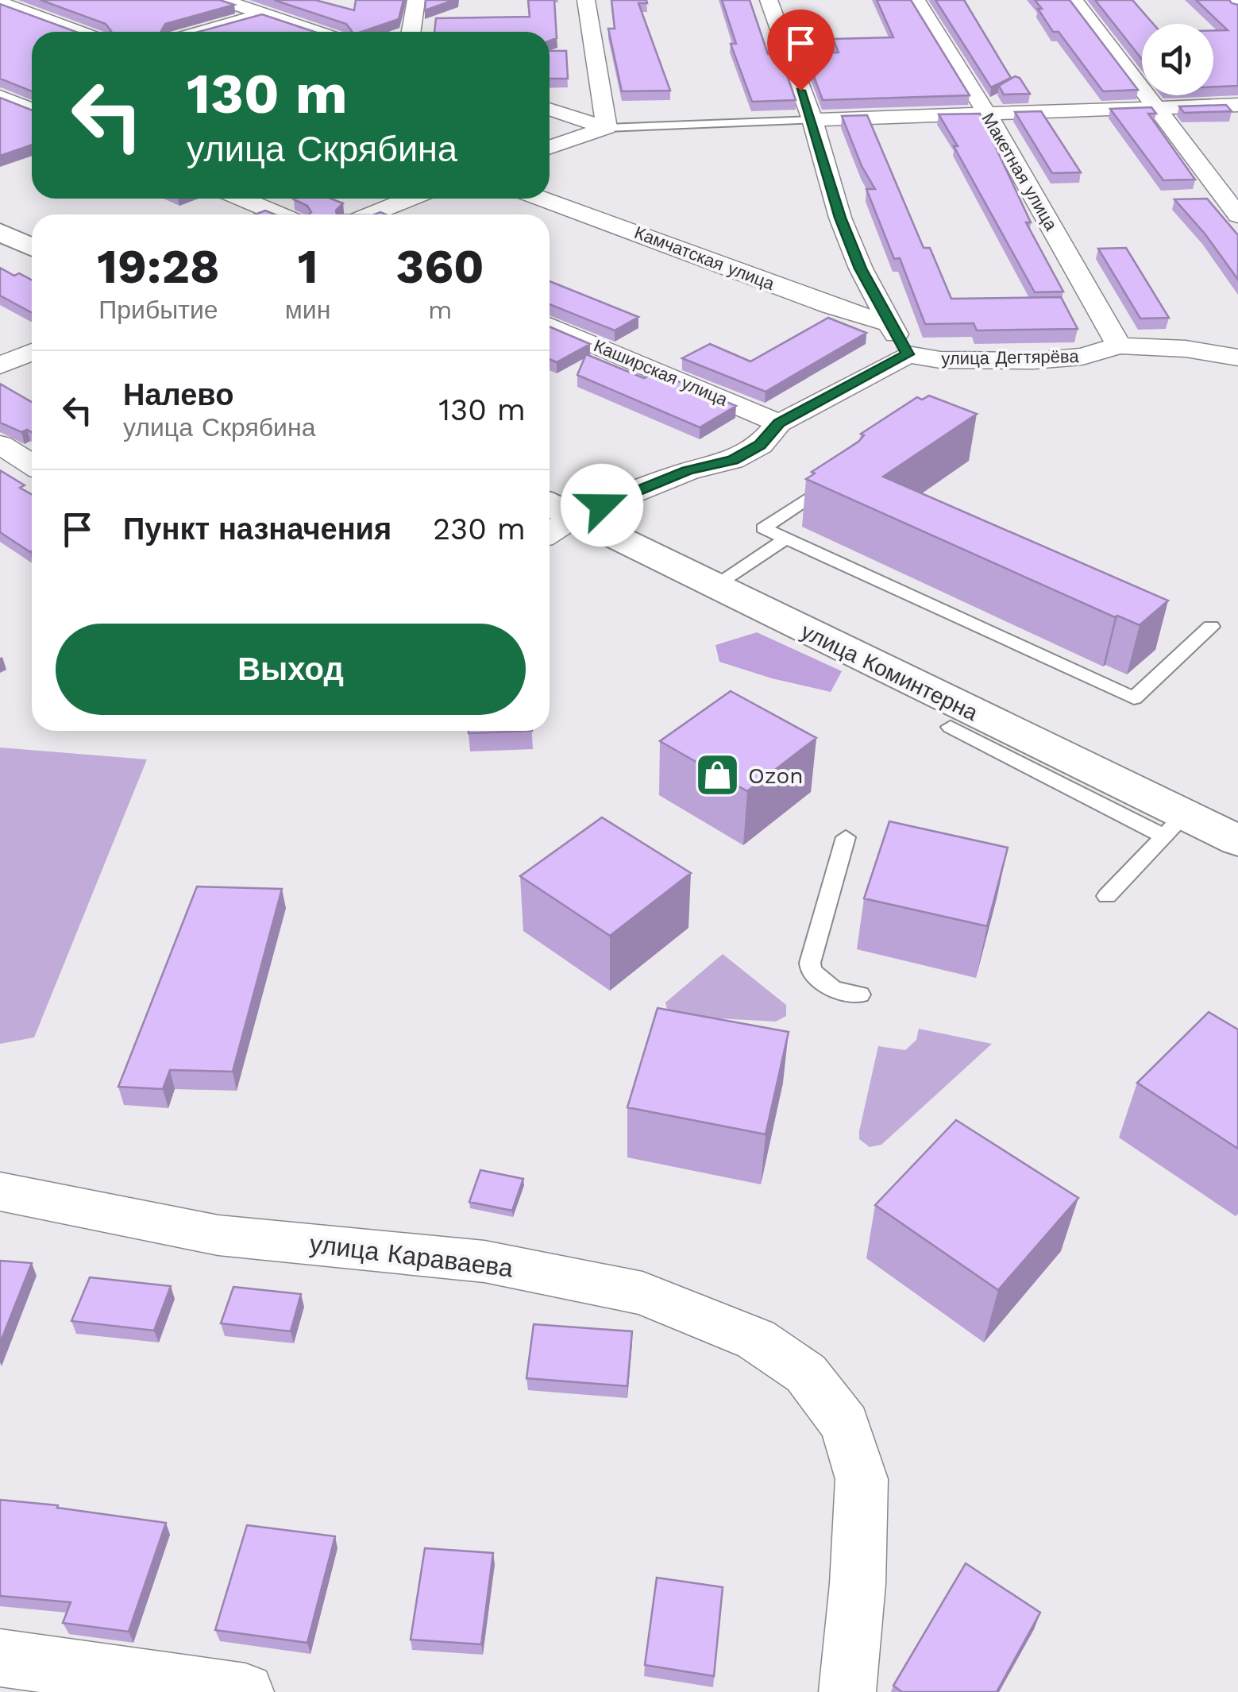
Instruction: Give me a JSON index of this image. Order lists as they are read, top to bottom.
{
  "streets": {
    "street": [
      "Макетная улица",
      "Камчатская улица",
      "улица Дегтярёва",
      "Каширская улица",
      "улица Коминтерна",
      "улица Караваева"
    ]
  },
  "crossings": [
    ["Макетная улица", "улица Дегтярёва"]
  ],
  "places": {
    "shop": ["Ozon"]
  },
  "page": {
    "turn": ["130 m", "улица Скрябина"],
    "eta": [
      "19:28",
      "Прибытие",
      "1",
      "мин",
      "360",
      "m"
    ],
    "list": [
      {
        "name": "Налево",
        "note": "улица Скрябина",
        "value": "130 m"
      },
      {
        "name": "Пункт назначения",
        "value": "230 m"
      }
    ],
    "buttons": "Выход"
  }
}
